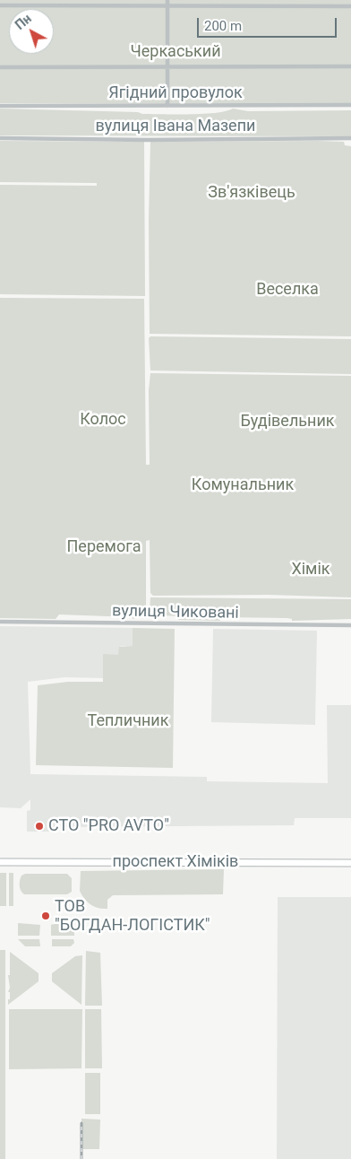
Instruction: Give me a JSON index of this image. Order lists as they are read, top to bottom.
{
  "streets": {
    "main road": ["проспект Хіміків"],
    "street": ["Ягідний провулок", "вулиця Івана Мазепи", "вулиця Чиковані"]
  },
  "parks": [
    "Черкаський",
    "Зв'язківець",
    "Веселка",
    "Колос",
    "Будівельник",
    "Комунальник",
    "Перемога",
    "Хімік",
    "Тепличник"
  ],
  "places": ["СТО \"PRO AVTO\"", "ТОВ \"БОГДАН-ЛОГІСТИК\""],
  "scale_bar": "200 m",
  "north": "top left"
}
